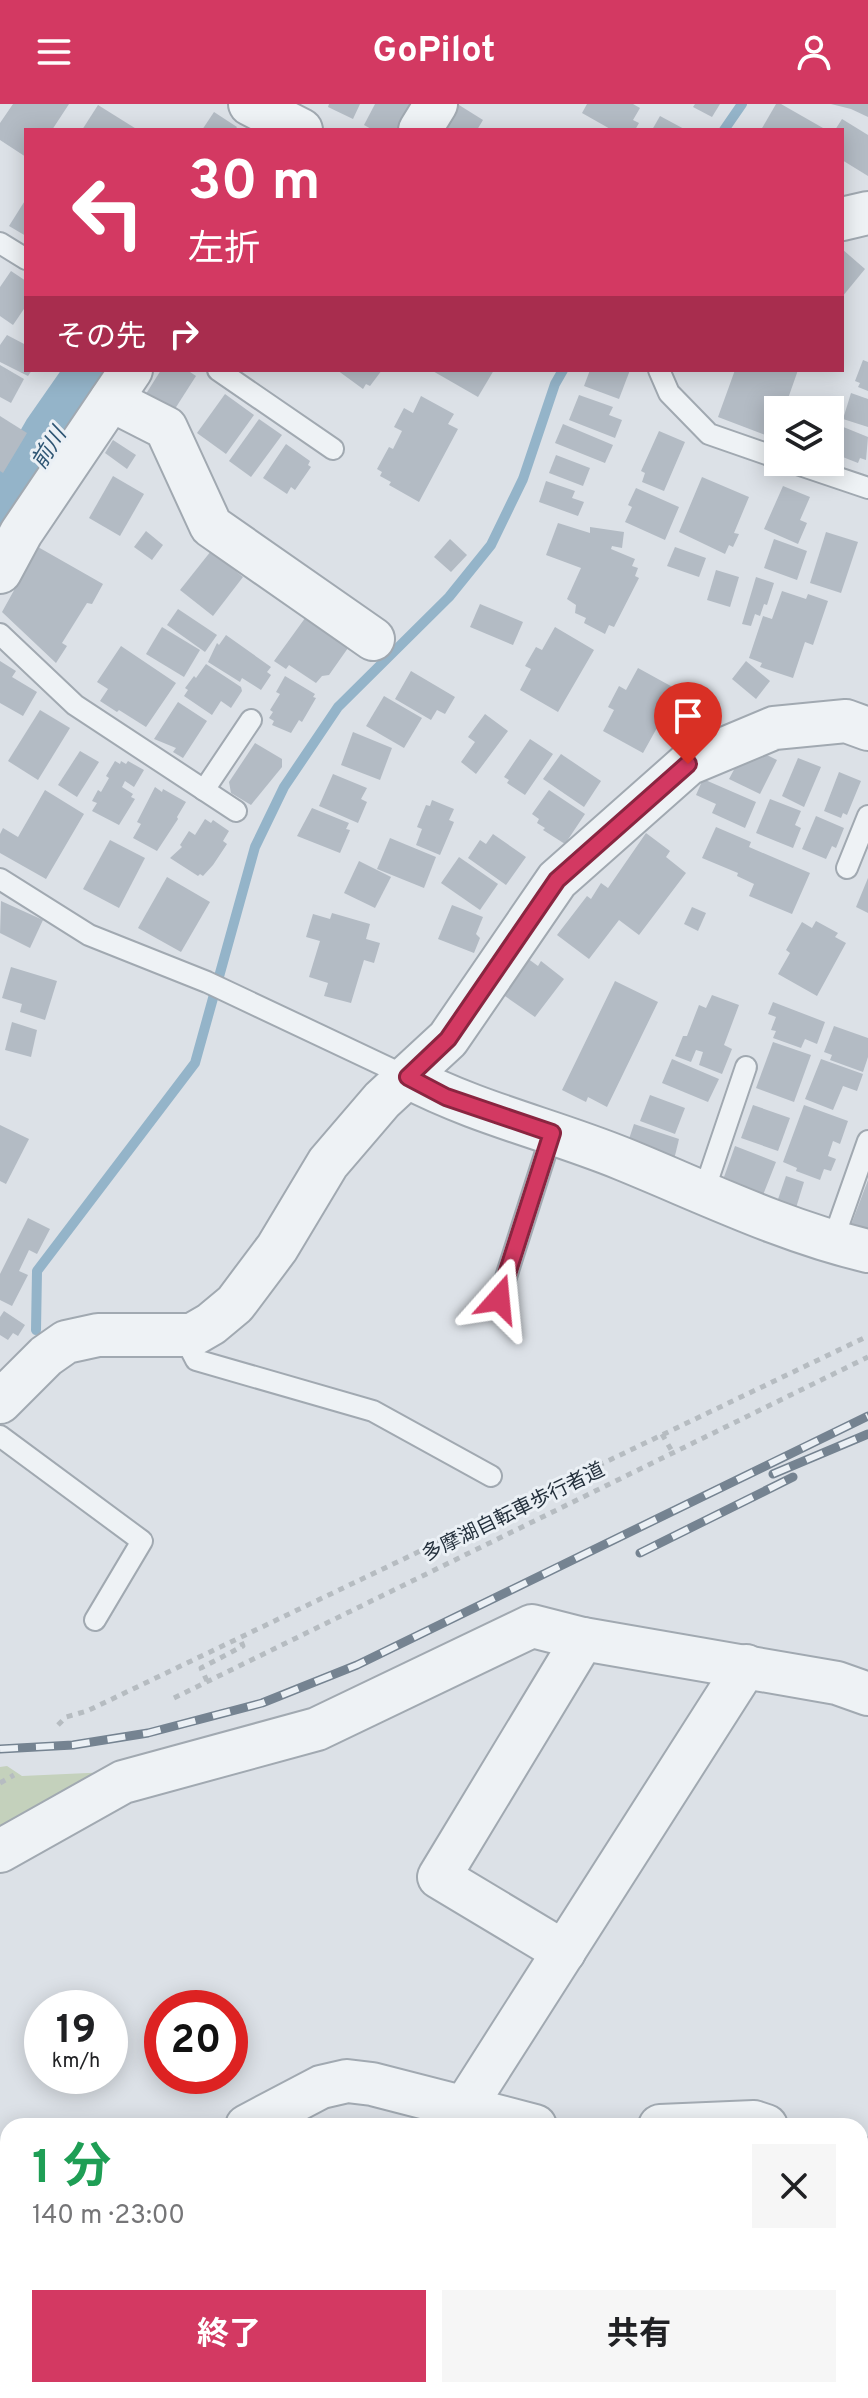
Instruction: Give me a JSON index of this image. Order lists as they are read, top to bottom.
{
  "streets": {
    "path": ["多摩湖自転車歩行者道"]
  },
  "water": ["前川"],
  "page": {
    "header": "GoPilot",
    "turn": ["30 m", "左折"],
    "then": "その先",
    "speed": "19 km/h",
    "limit": "20",
    "heading": ["1 分", "140 m · 23:00"],
    "buttons": ["終了", "共有"]
  }
}
